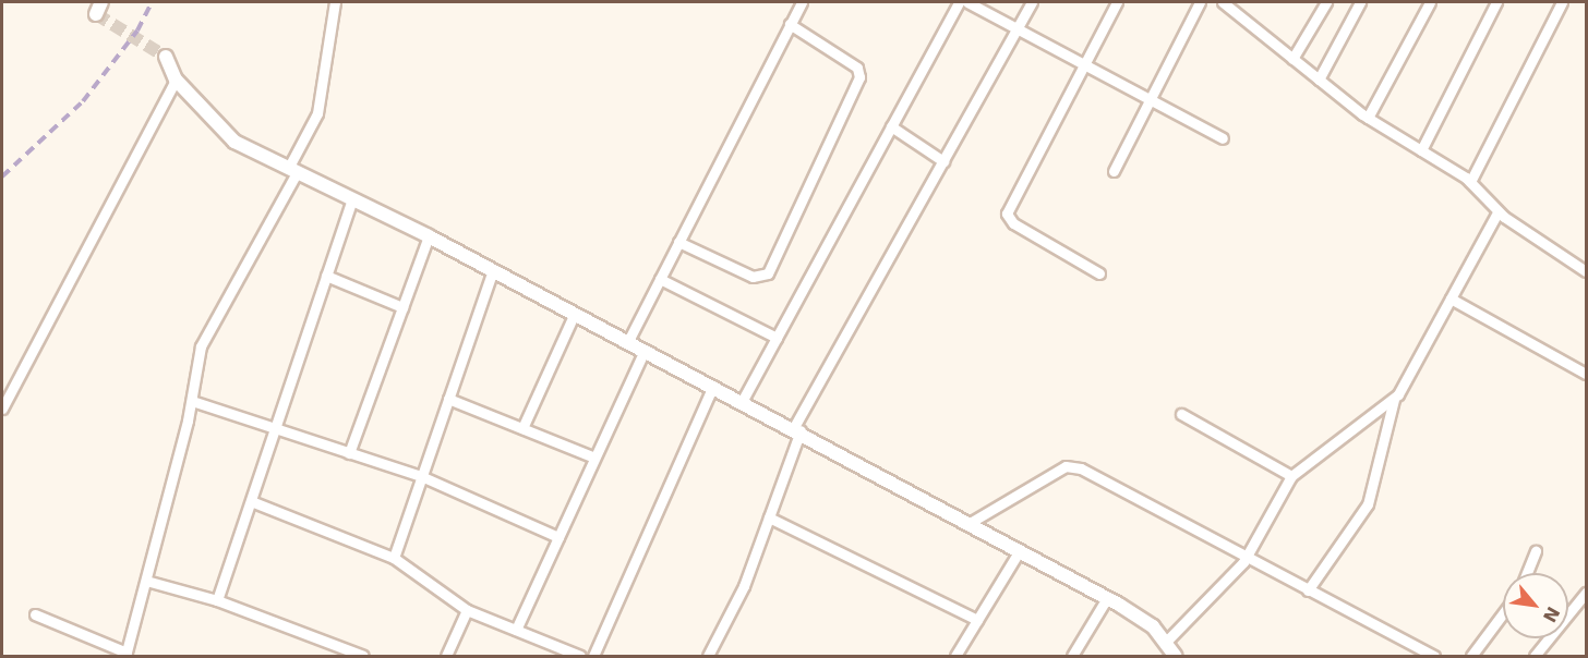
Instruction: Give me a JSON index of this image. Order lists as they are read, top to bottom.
{
  "north": "bottom right"
}
